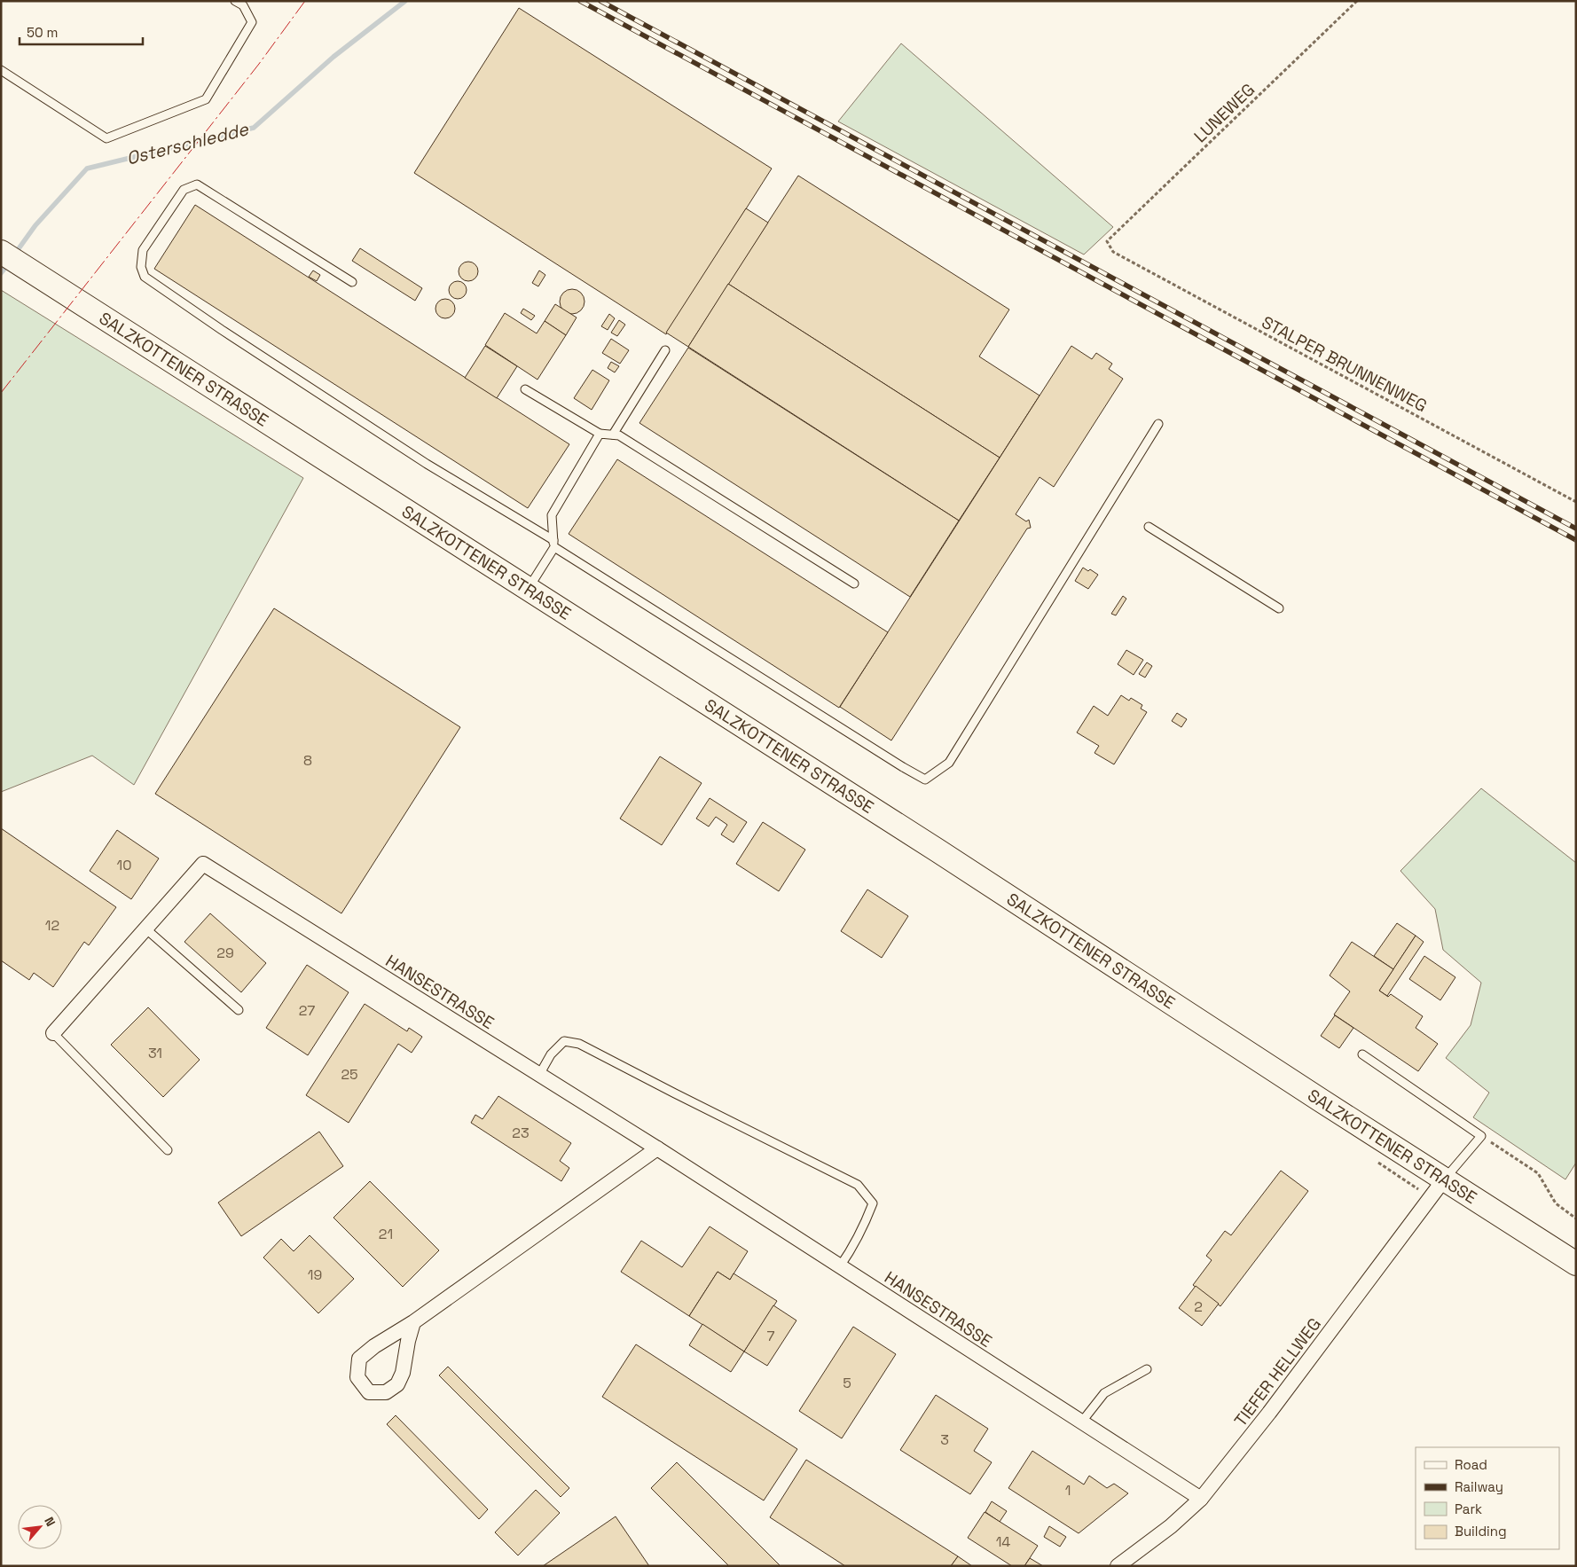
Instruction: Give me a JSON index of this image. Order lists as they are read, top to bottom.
{
  "streets": {
    "main road": ["SALZKOTTENER STRASSE"],
    "street": ["HANSESTRASSE", "TIEFER HELLWEG"],
    "path": ["LUNEWEG", "STALPER BRUNNENWEG"]
  },
  "crossings": [
    ["LUNEWEG", "STALPER BRUNNENWEG"],
    ["SALZKOTTENER STRASSE", "TIEFER HELLWEG"],
    ["HANSESTRASSE", "TIEFER HELLWEG"]
  ],
  "water": ["Osterschledde"],
  "house_numbers": [
    "8",
    "10",
    "12",
    "29",
    "27",
    "31",
    "25",
    "23",
    "21",
    "19",
    "2",
    "7",
    "5",
    "3",
    "1",
    "14"
  ],
  "legend": [
    "Road",
    "Railway",
    "Park",
    "Building"
  ],
  "scale_bar": "50 m",
  "north": "top right"
}
